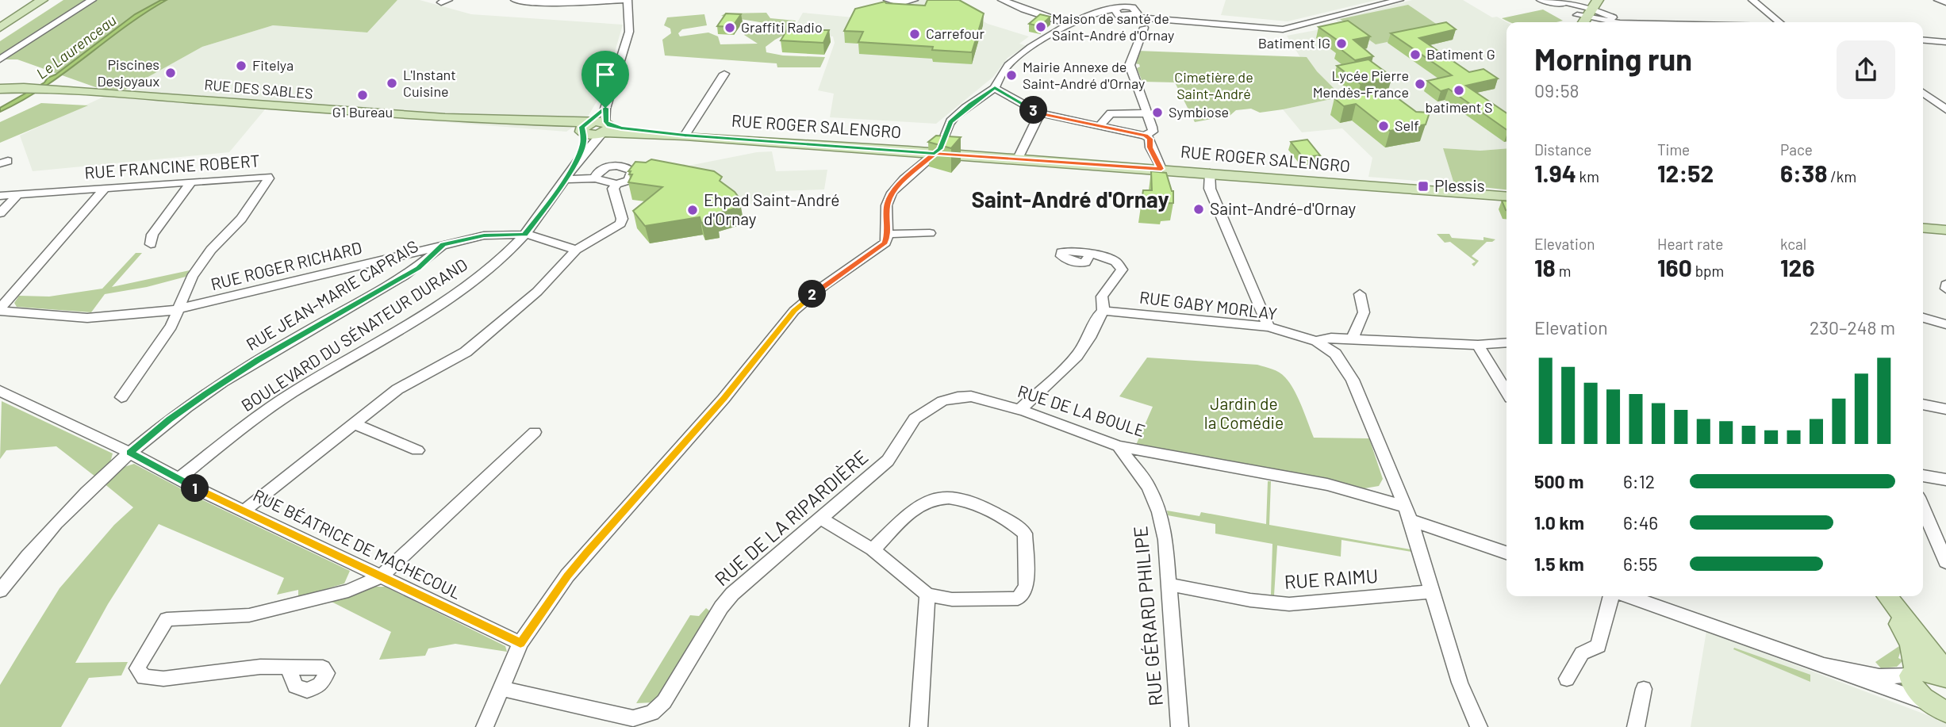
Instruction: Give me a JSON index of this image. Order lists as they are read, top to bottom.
{
  "streets": {
    "main road": ["RUE DES SABLES", "RUE ROGER SALENGRO"],
    "street": [
      "RUE FRANCINE ROBERT",
      "RUE ROGER RICHARD",
      "RUE JEAN-MARIE CAPRAIS",
      "RUE GABY MORLAY",
      "BOULEVARD DU SÉNATEUR DURAND",
      "RUE DE LA BOULE",
      "RUE DE LA RIPARDIÈRE",
      "RUE BÉATRICE DE MACHECOUL",
      "RUE RAIMU",
      "RUE GÉRARD PHILIPE"
    ]
  },
  "crossings": [
    ["RUE DES SABLES", "RUE ROGER SALENGRO"],
    ["RUE DES SABLES", "BOULEVARD DU SÉNATEUR DURAND"],
    ["RUE ROGER SALENGRO", "BOULEVARD DU SÉNATEUR DURAND"],
    ["RUE FRANCINE ROBERT", "RUE ROGER RICHARD"],
    ["RUE ROGER RICHARD", "RUE JEAN-MARIE CAPRAIS"],
    ["RUE ROGER RICHARD", "BOULEVARD DU SÉNATEUR DURAND"],
    ["RUE JEAN-MARIE CAPRAIS", "RUE BÉATRICE DE MACHECOUL"],
    ["RUE GABY MORLAY", "RUE DE LA BOULE"],
    ["BOULEVARD DU SÉNATEUR DURAND", "RUE BÉATRICE DE MACHECOUL"],
    ["RUE DE LA BOULE", "RUE DE LA RIPARDIÈRE"],
    ["RUE DE LA BOULE", "RUE GÉRARD PHILIPE"],
    ["RUE RAIMU", "RUE GÉRARD PHILIPE"]
  ],
  "districts": ["Saint-André d'Ornay"],
  "water": ["Le Laurenceau"],
  "parks": ["Cimetière de Saint-André", "Jardin de la Comédie"],
  "places": {
    "other": [
      "Maison de santé de Saint-André d'Ornay",
      "Graffiti Radio",
      "Carrefour",
      "Batiment IG",
      "Batiment G",
      "Fitelya",
      "Piscines Desjoyaux",
      "Mairie Annexe de Saint-André d'Ornay",
      "L'Instant Cuisine",
      "Lycée Pierre Mendès-France",
      "batiment S",
      "G1 Bureau",
      "Symbiose",
      "Self",
      "Saint-André-d'Ornay",
      "Ehpad Saint-André d'Ornay"
    ],
    "transit": ["Plessis"]
  },
  "page": {
    "heading": ["Morning run", "09:58"],
    "pins": ["3", "2", "1"],
    "stats": [
      ["Distance", "1.94 km"],
      ["Time", "12:52"],
      ["Pace", "6:38 /km"],
      ["Elevation", "18 m"],
      ["Heart rate", "160 bpm"],
      ["kcal", "126"]
    ],
    "chart": ["Elevation", "230–248 m"],
    "list": [
      {
        "name": "500 m",
        "note": "6:12"
      },
      {
        "name": "1.0 km",
        "note": "6:46"
      },
      {
        "name": "1.5 km",
        "note": "6:55"
      }
    ]
  }
}
